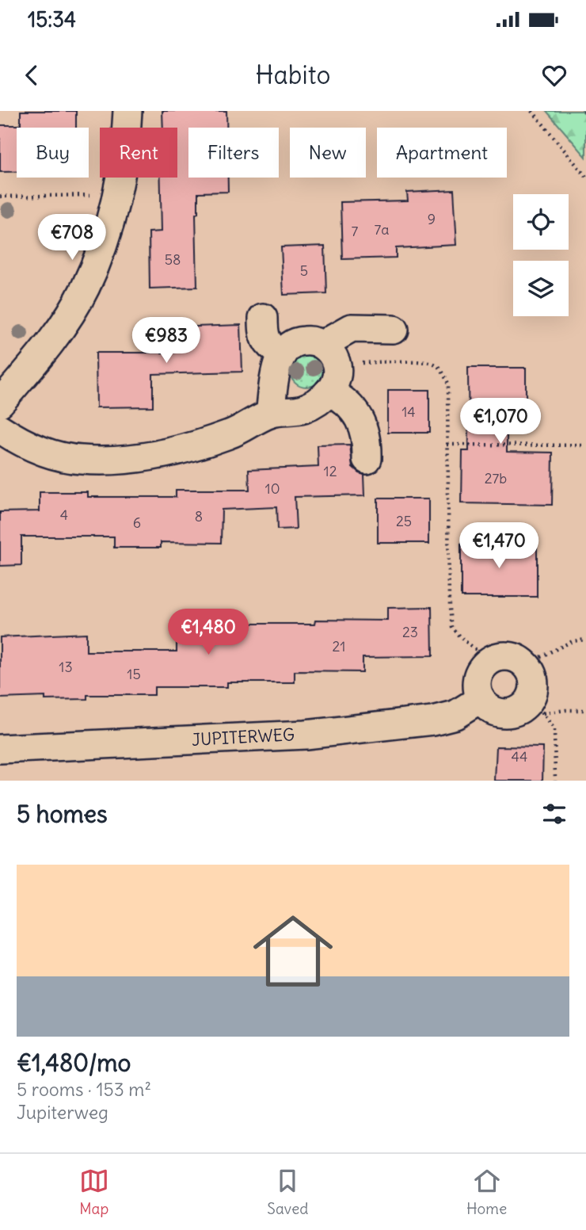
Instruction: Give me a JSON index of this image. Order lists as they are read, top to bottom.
{
  "streets": {
    "street": ["JUPITERWEG"]
  },
  "house_numbers": [
    "9",
    "7a",
    "7",
    "58",
    "5",
    "14",
    "12",
    "27b",
    "10",
    "4",
    "8",
    "25",
    "6",
    "23",
    "21",
    "13",
    "15",
    "44"
  ],
  "page": {
    "status": "15:34",
    "header": "Habito",
    "chip": [
      "Buy",
      "Rent",
      "Filters",
      "New",
      "Apartment"
    ],
    "price": [
      "€708",
      "€983",
      "€1,070",
      "€1,470",
      "€1,480"
    ],
    "heading": "5 homes",
    "list": [
      {
        "name": "€1,480/mo",
        "note": "5 rooms · 153 m² · Jupiterweg"
      }
    ],
    "tabs": ["Map", "Saved", "Home"]
  }
}
